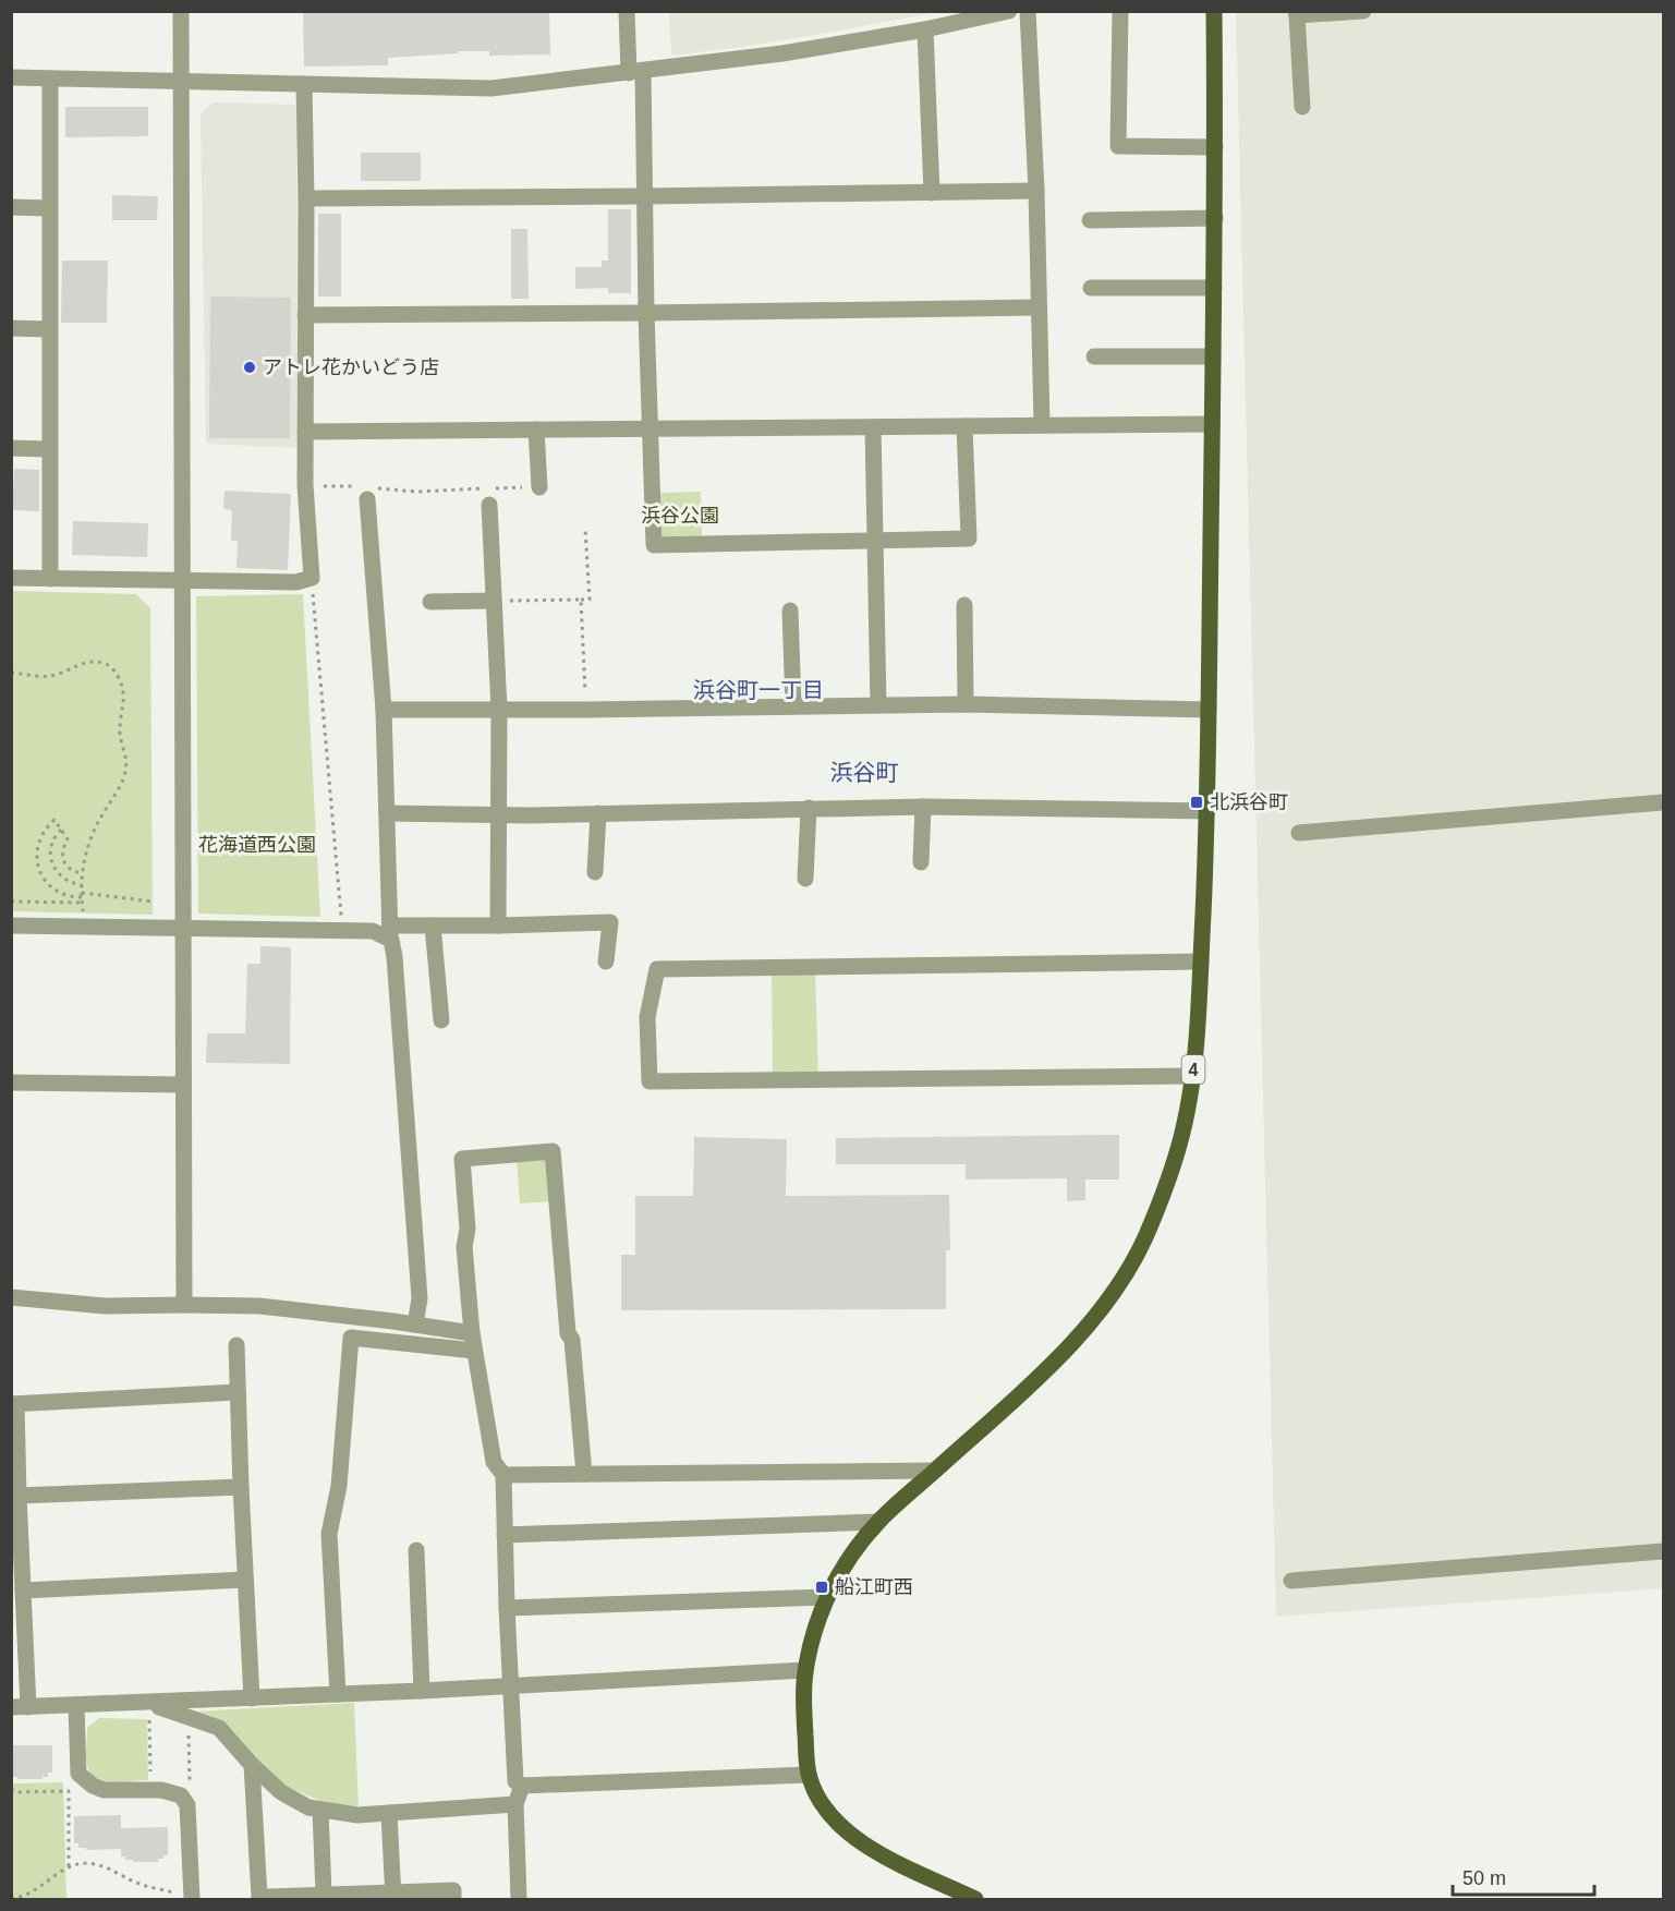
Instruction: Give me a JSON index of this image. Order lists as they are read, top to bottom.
{
  "streets": {
    "main road": ["4"]
  },
  "districts": ["浜谷町一丁目", "浜谷町"],
  "parks": ["浜谷公園", "花海道西公園"],
  "places": {
    "other": ["アトレ花かいどう店"],
    "transit": ["北浜谷町", "船江町西"]
  },
  "scale_bar": "50 m"
}
